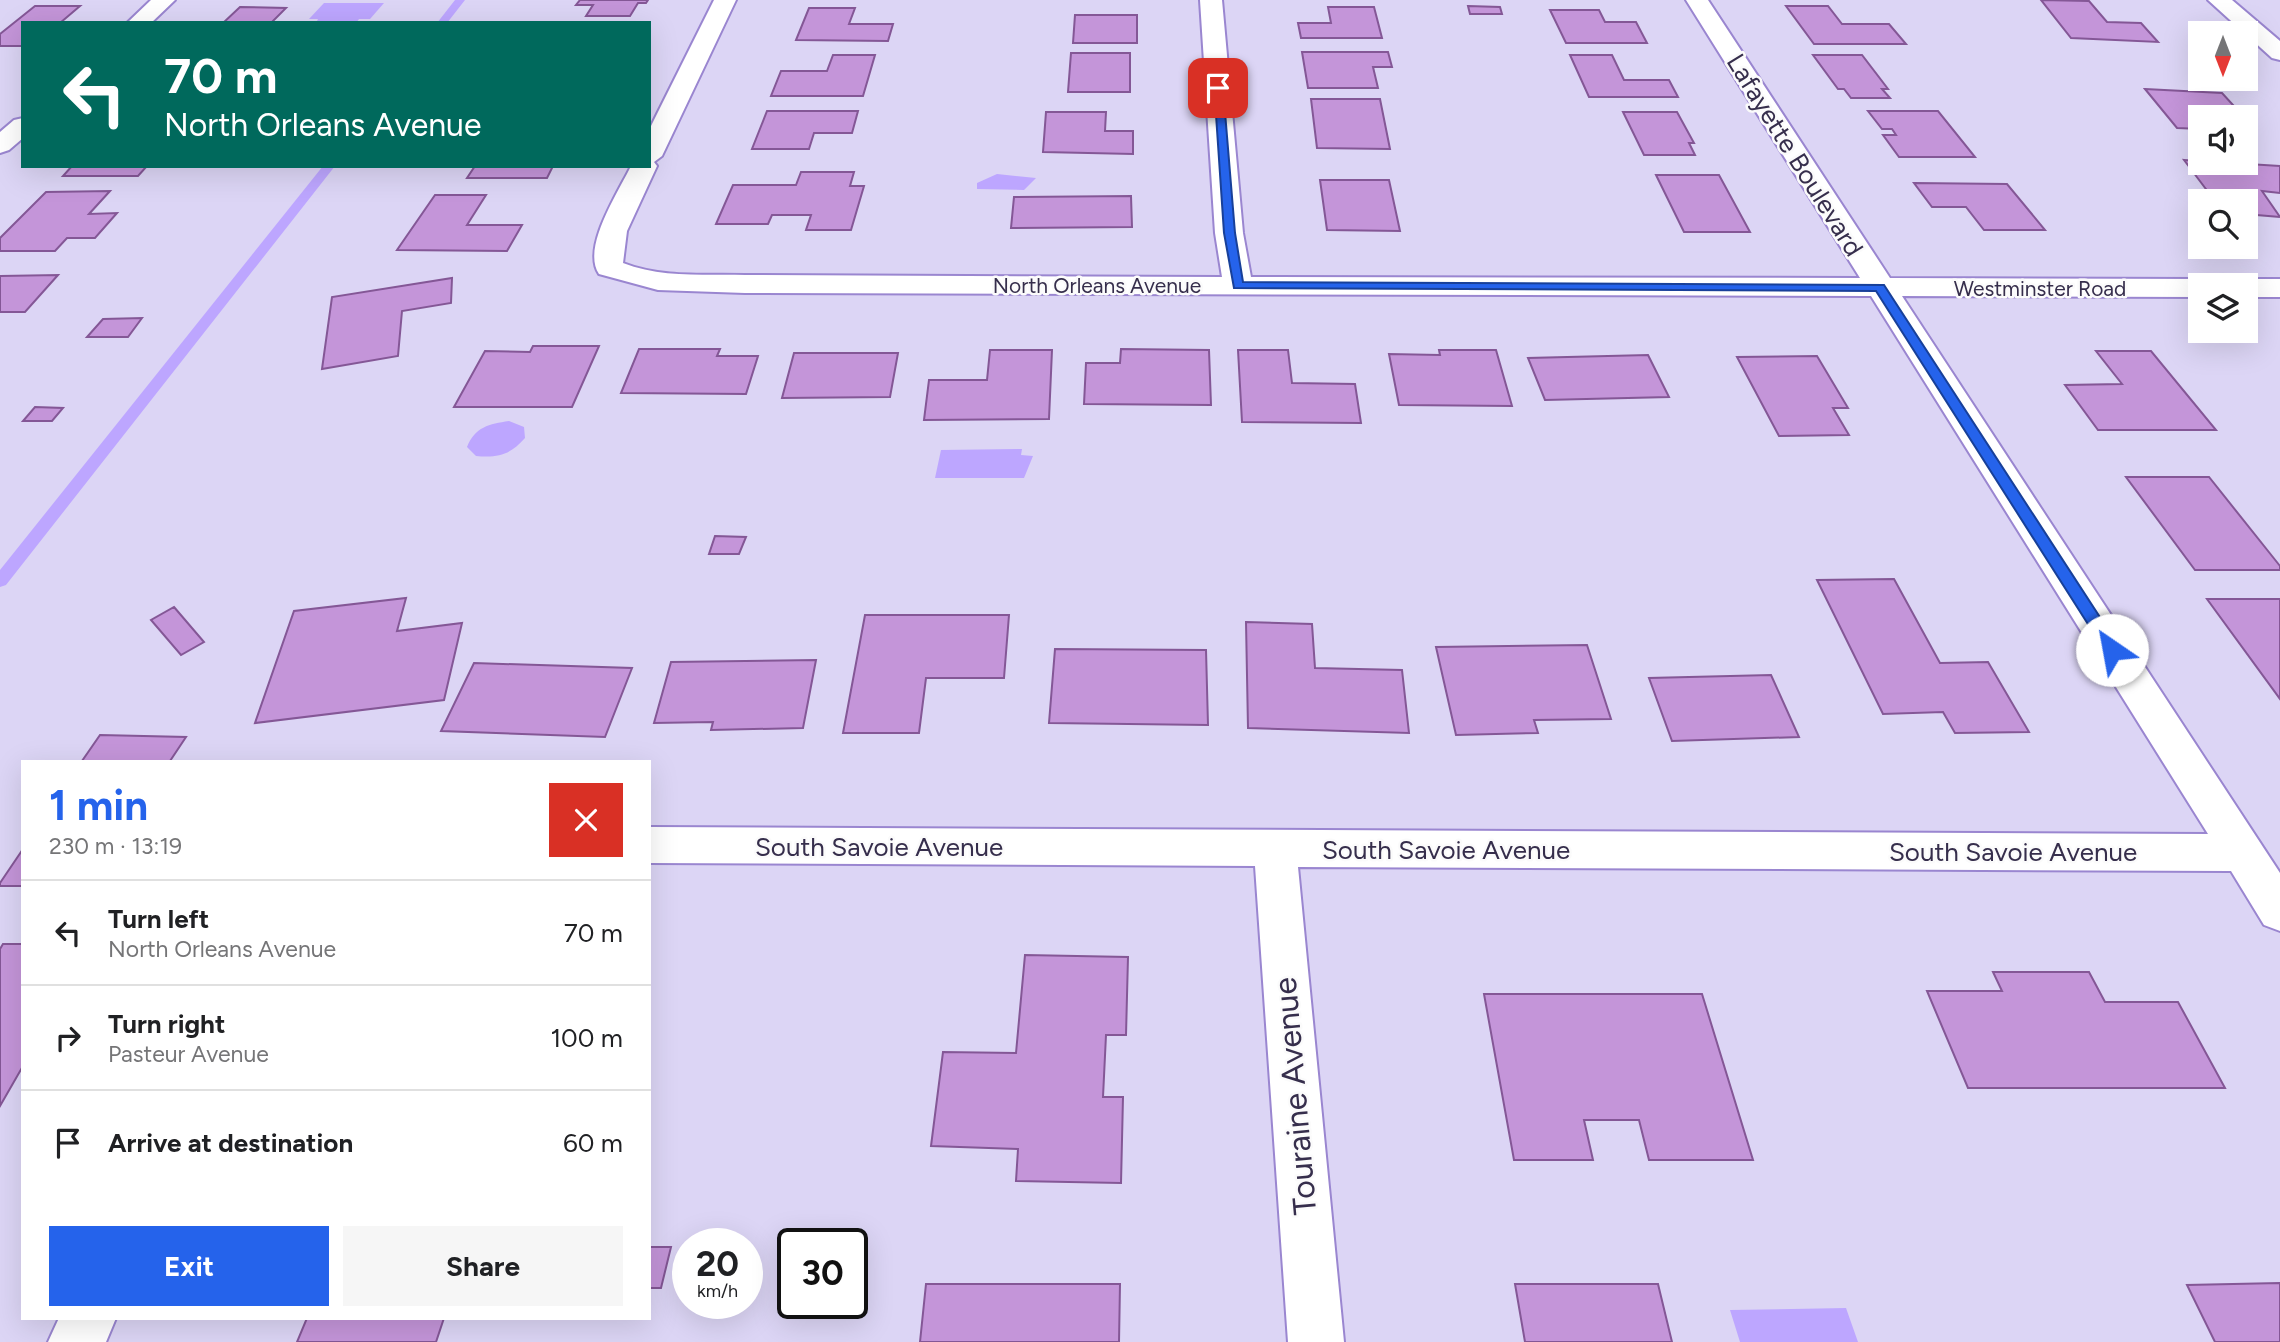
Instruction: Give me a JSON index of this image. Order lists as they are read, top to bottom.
{
  "streets": {
    "street": [
      "Lafayette Boulevard",
      "North Orleans Avenue",
      "Westminster Road",
      "South Savoie Avenue",
      "Touraine Avenue"
    ]
  },
  "crossings": [
    ["Lafayette Boulevard", "North Orleans Avenue"],
    ["Lafayette Boulevard", "Westminster Road"],
    ["Lafayette Boulevard", "South Savoie Avenue"],
    ["North Orleans Avenue", "Westminster Road"],
    ["South Savoie Avenue", "Touraine Avenue"]
  ],
  "north": "bottom",
  "page": {
    "turn": ["70 m", "North Orleans Avenue"],
    "heading": ["1 min", "230 m · 13:19"],
    "list": [
      {
        "name": "Turn left",
        "note": "North Orleans Avenue",
        "value": "70 m"
      },
      {
        "name": "Turn right",
        "note": "Pasteur Avenue",
        "value": "100 m"
      },
      {
        "name": "Arrive at destination",
        "value": "60 m"
      }
    ],
    "buttons": ["Exit", "Share"],
    "speed": "20 km/h",
    "limit": "30"
  }
}
